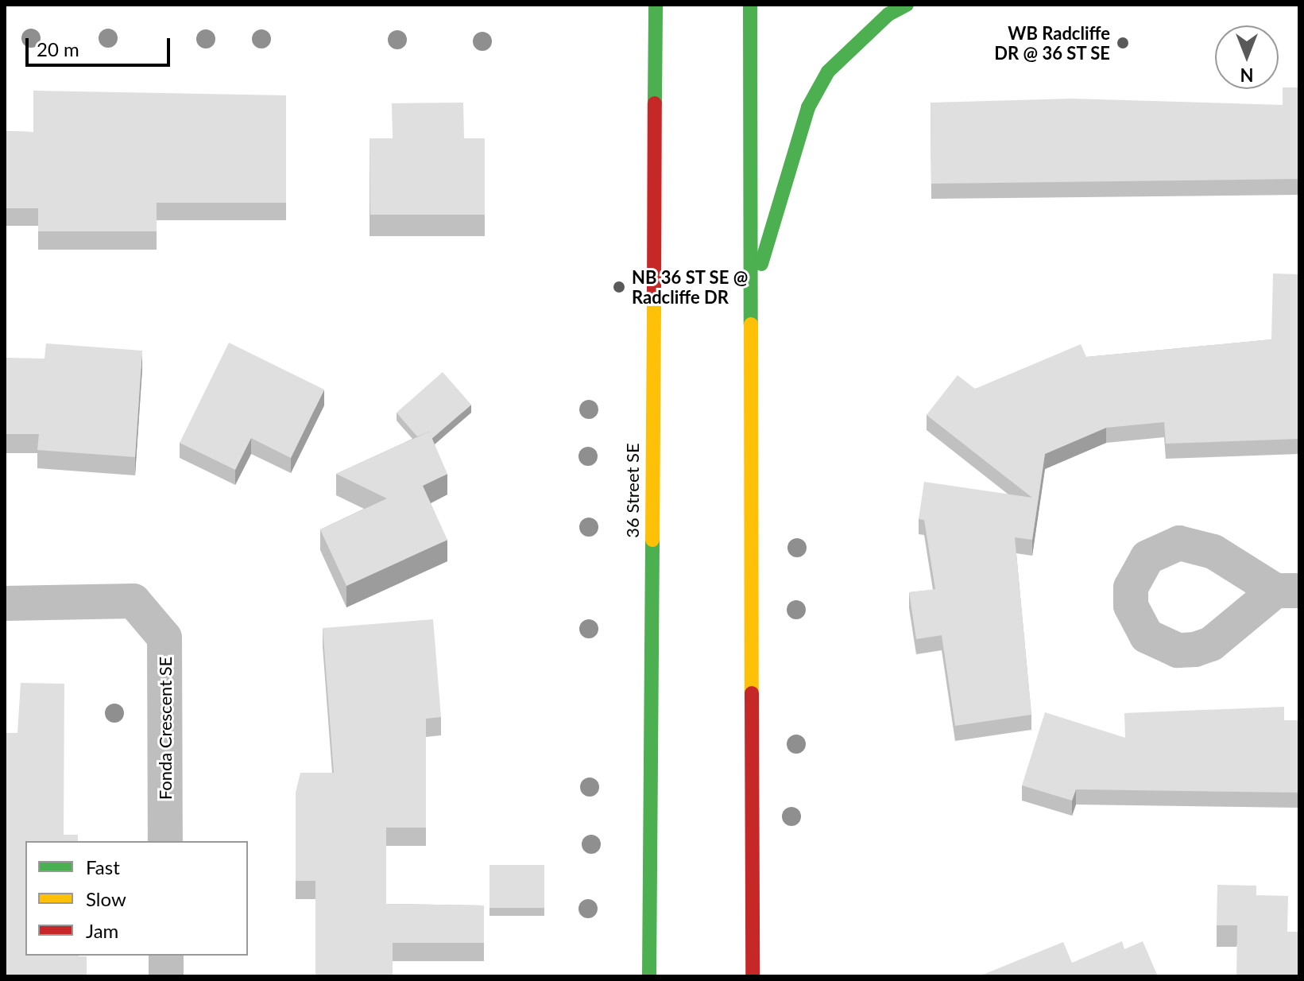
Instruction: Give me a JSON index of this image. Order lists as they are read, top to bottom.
{
  "streets": {
    "main road": ["36 Street SE"],
    "street": ["Fonda Crescent SE"]
  },
  "places": ["WB Radcliffe DR @ 36 ST SE", "NB 36 ST SE @ Radcliffe DR"],
  "legend": ["Fast", "Slow", "Jam"],
  "scale_bar": "20 m",
  "north": "bottom"
}
